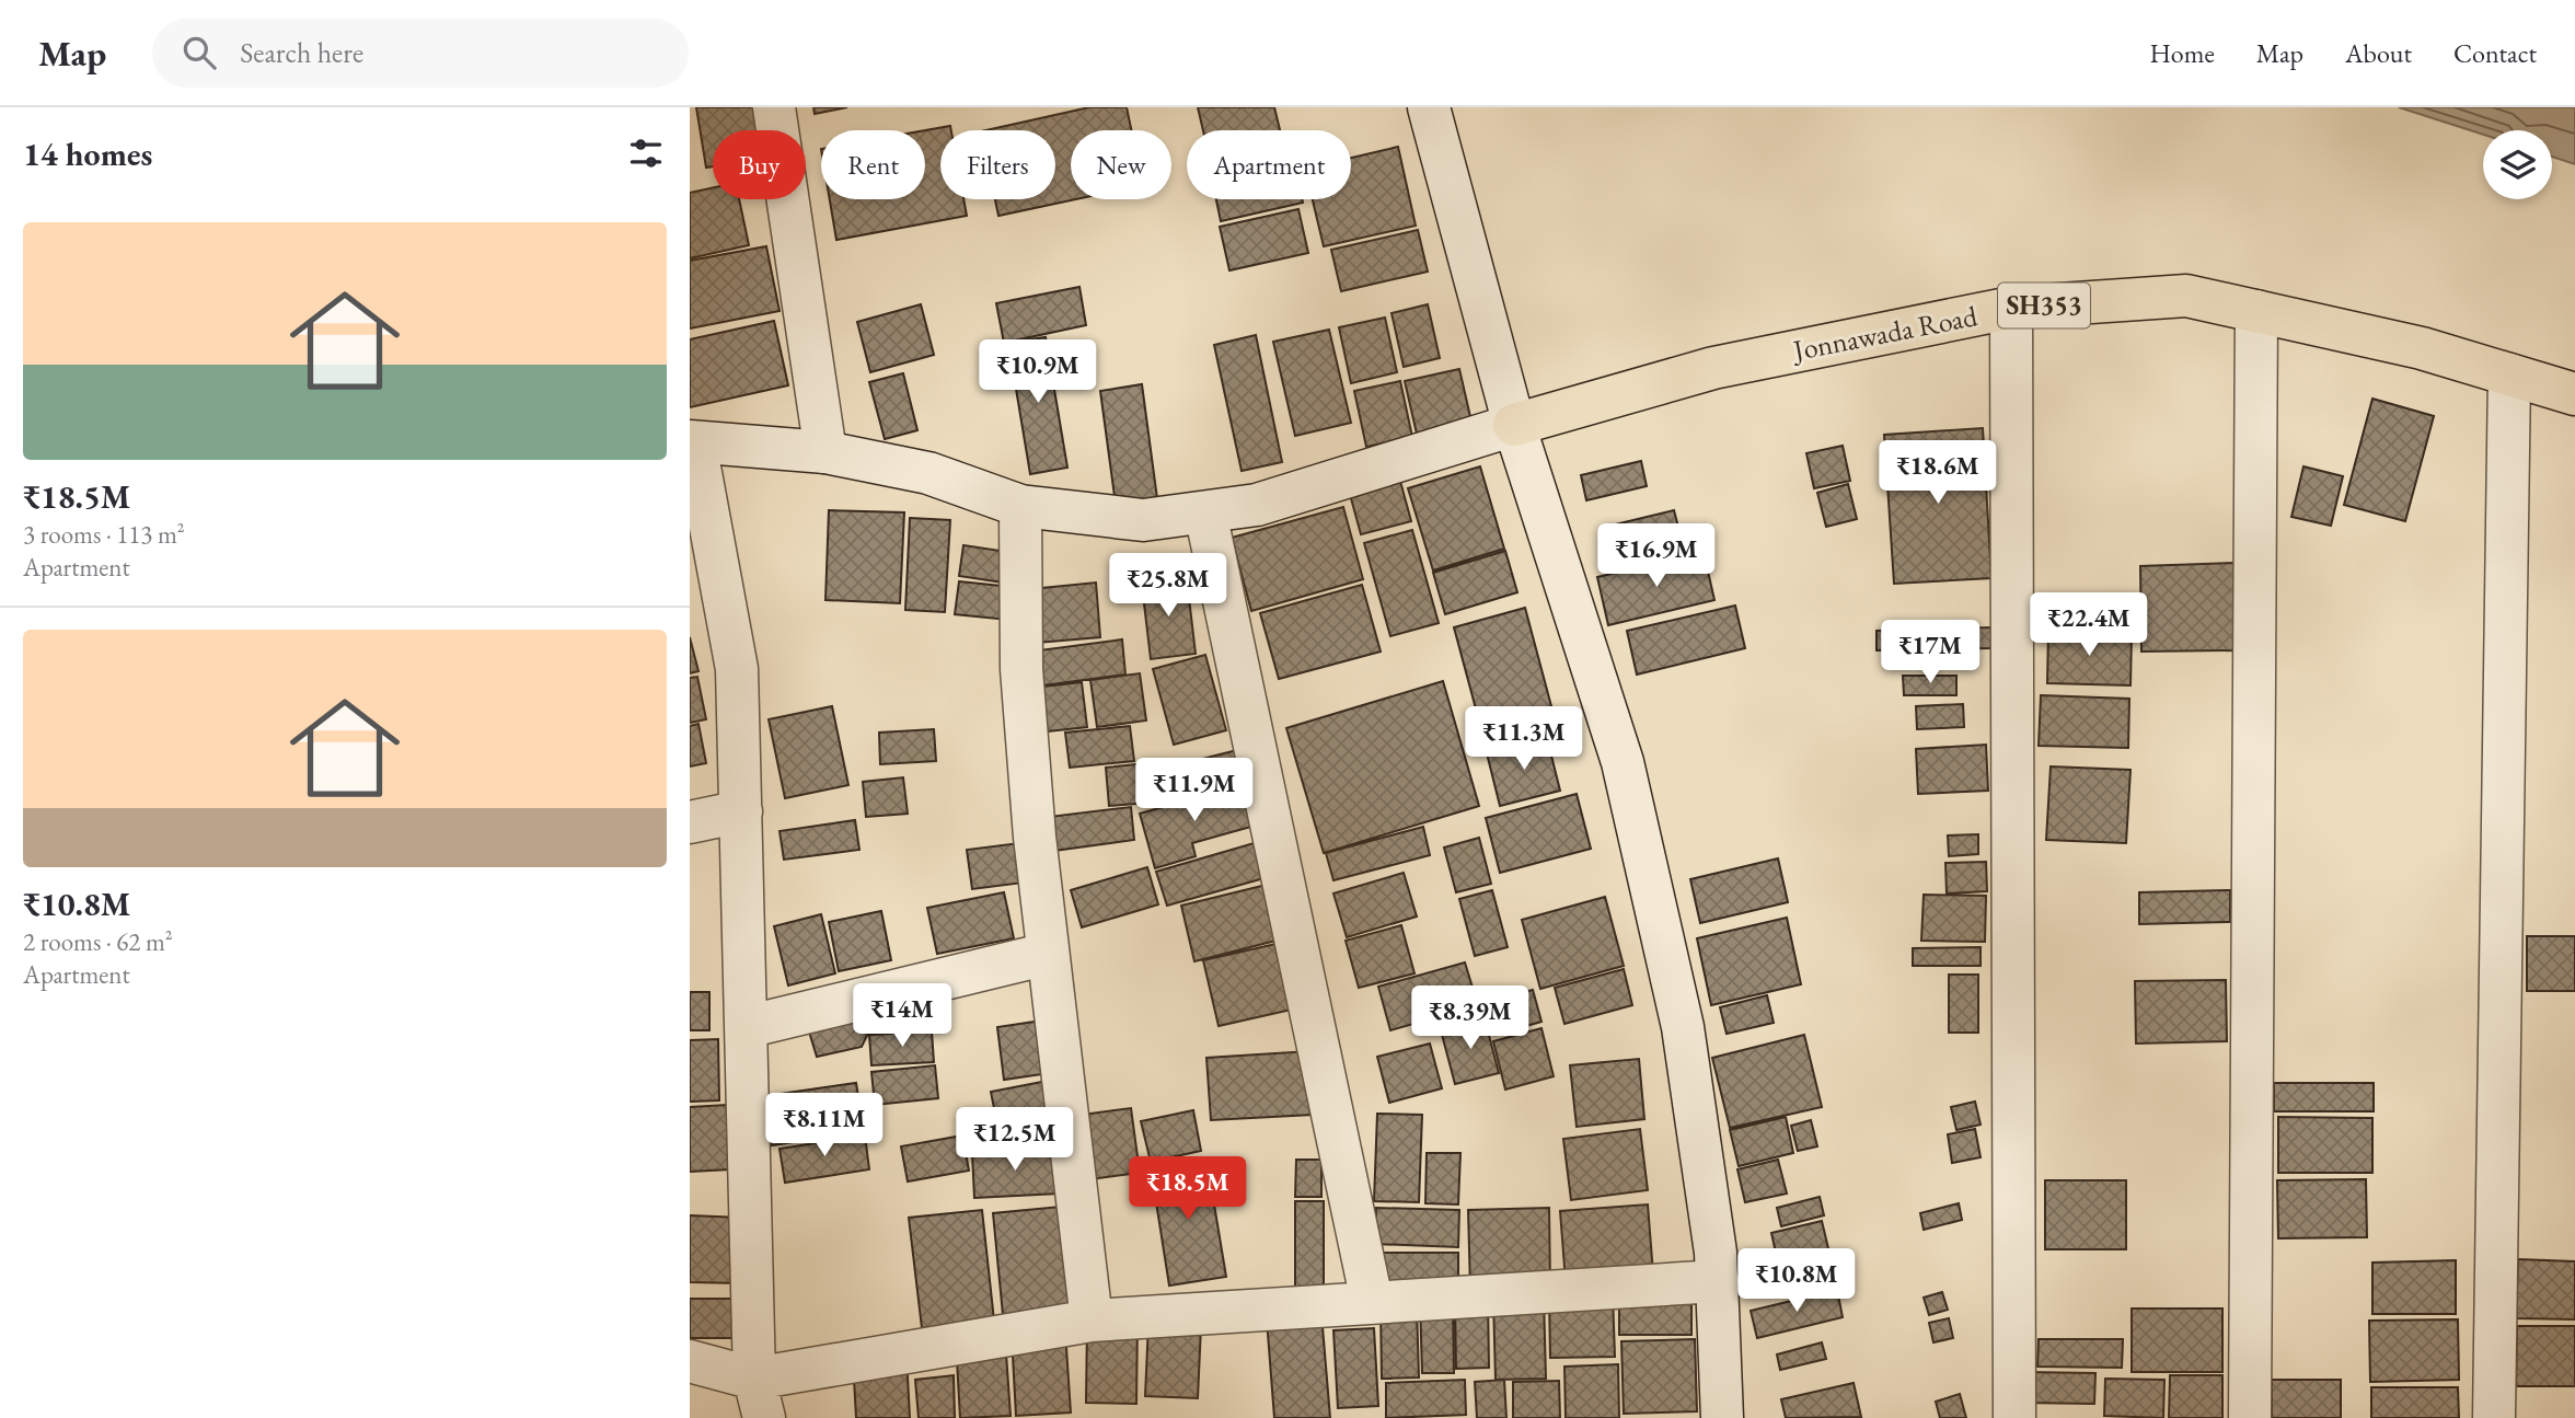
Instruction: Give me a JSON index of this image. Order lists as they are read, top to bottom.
{
  "streets": {
    "main road": ["SH353", "Jonnawada Road"]
  },
  "page": {
    "header": "Map",
    "search": "Search here",
    "nav": [
      "Home",
      "Map",
      "About",
      "Contact"
    ],
    "heading": "14 homes",
    "chip": [
      "Buy",
      "Rent",
      "Filters",
      "New",
      "Apartment"
    ],
    "list": [
      {
        "name": "₹18.5M",
        "note": "3 rooms · 113 m² · Apartment"
      },
      {
        "name": "₹10.8M",
        "note": "2 rooms · 62 m² · Apartment"
      }
    ],
    "price": [
      "₹10.9M",
      "₹18.6M",
      "₹16.9M",
      "₹25.8M",
      "₹22.4M",
      "₹17M",
      "₹11.3M",
      "₹11.9M",
      "₹14M",
      "₹8.39M",
      "₹8.11M",
      "₹12.5M",
      "₹18.5M",
      "₹10.8M"
    ]
  }
}
